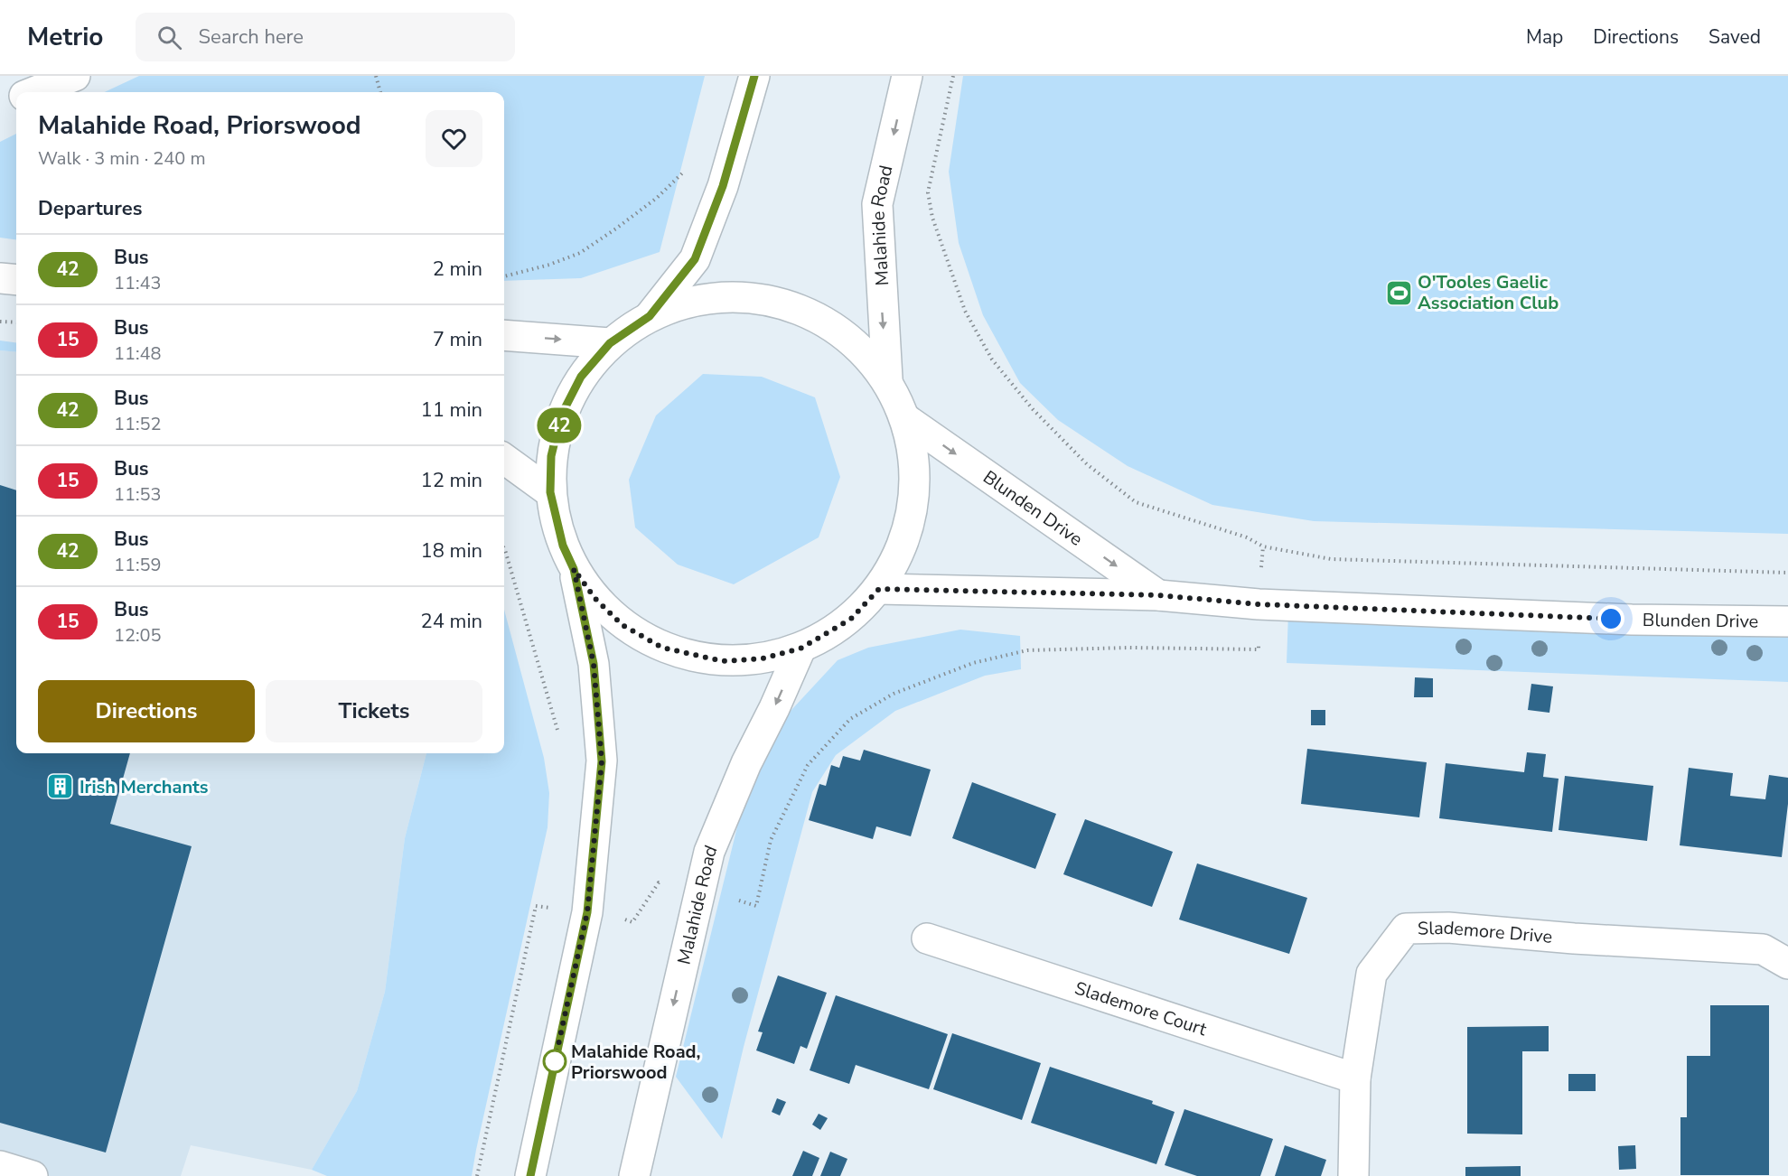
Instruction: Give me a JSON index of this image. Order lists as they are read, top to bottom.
{
  "streets": {
    "main road": [
      "Malahide Road",
      "Blunden Drive",
      "Slademore Drive",
      "Slademore Court"
    ]
  },
  "crossings": [
    ["Slademore Drive", "Slademore Court"]
  ],
  "places": {
    "sports": ["O'Tooles Gaelic Association Club"],
    "building": ["Irish Merchants"],
    "other": ["Malahide Road, Priorswood"]
  },
  "lines": ["bus line 42"],
  "page": {
    "header": "Metrio",
    "search": "Search here",
    "nav": ["Map", "Directions", "Saved"],
    "on_map": "42",
    "heading": [
      ["Malahide Road, Priorswood", "Walk · 3 min · 240 m"],
      "Departures"
    ],
    "list": [
      {
        "mark": "42",
        "name": "Bus",
        "note": "11:43",
        "value": "2 min"
      },
      {
        "mark": "15",
        "name": "Bus",
        "note": "11:48",
        "value": "7 min"
      },
      {
        "mark": "42",
        "name": "Bus",
        "note": "11:52",
        "value": "11 min"
      },
      {
        "mark": "15",
        "name": "Bus",
        "note": "11:53",
        "value": "12 min"
      },
      {
        "mark": "42",
        "name": "Bus",
        "note": "11:59",
        "value": "18 min"
      },
      {
        "mark": "15",
        "name": "Bus",
        "note": "12:05",
        "value": "24 min"
      }
    ],
    "buttons": ["Directions", "Tickets"]
  }
}
